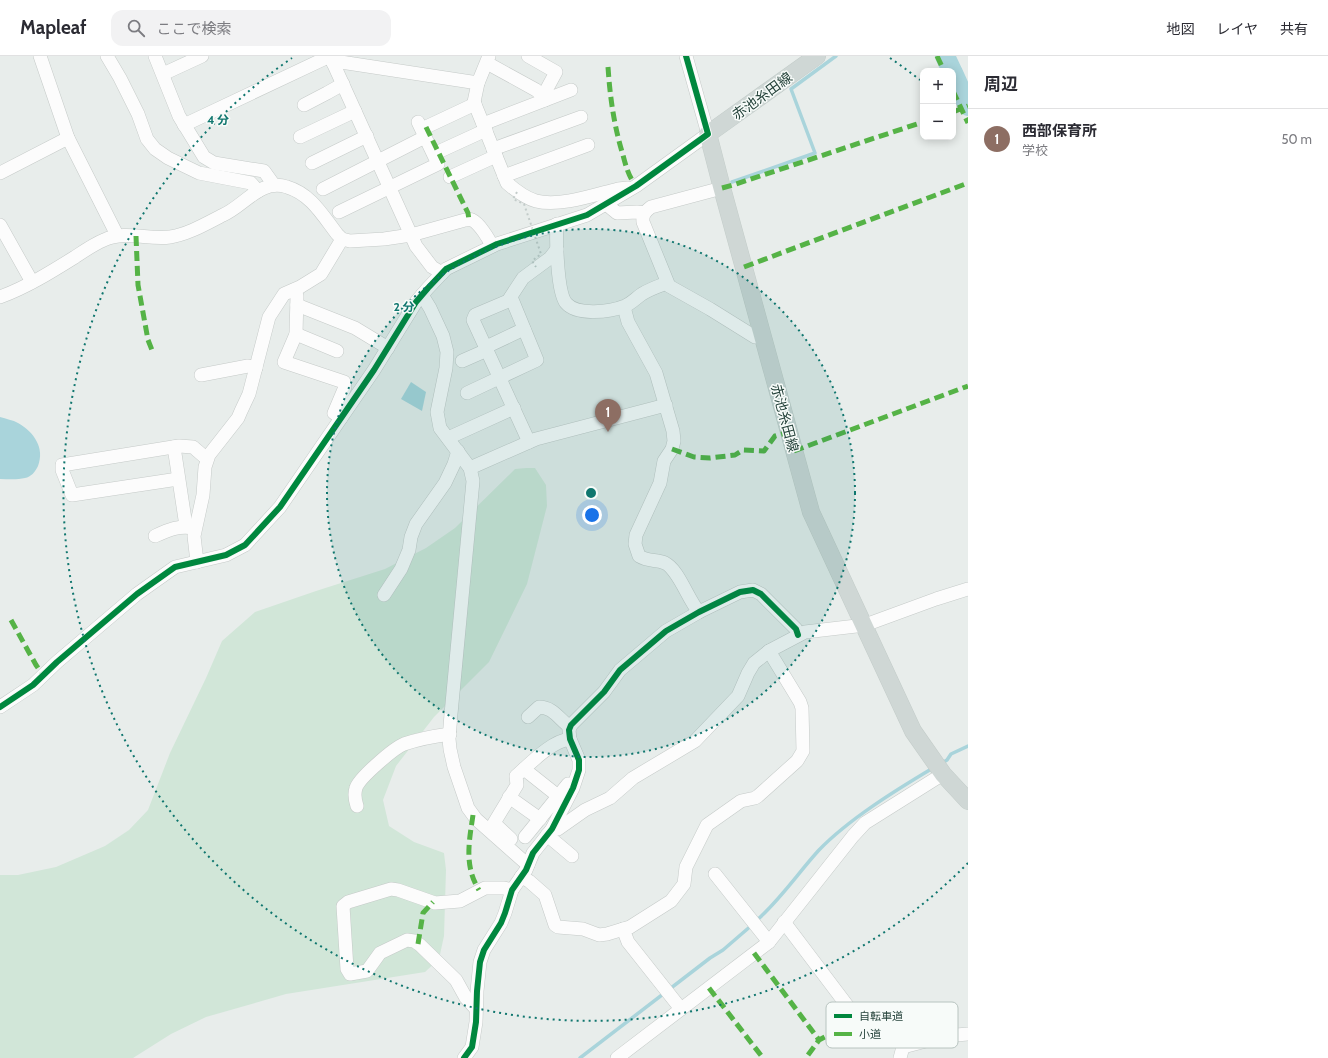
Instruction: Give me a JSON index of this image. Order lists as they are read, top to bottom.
{
  "streets": {
    "main road": ["赤池糸田線"]
  },
  "legend": ["自転車道", "小道"],
  "page": {
    "header": "Mapleaf",
    "search": "ここで検索",
    "nav": ["地図", "レイヤ", "共有"],
    "heading": "周辺",
    "map_buttons": ["+", "−"],
    "list": [
      {
        "mark": "1",
        "name": "西部保育所",
        "note": "学校",
        "value": "50 m"
      }
    ],
    "pins": "1"
  },
  "rings": ["4 分", "2 分"]
}
